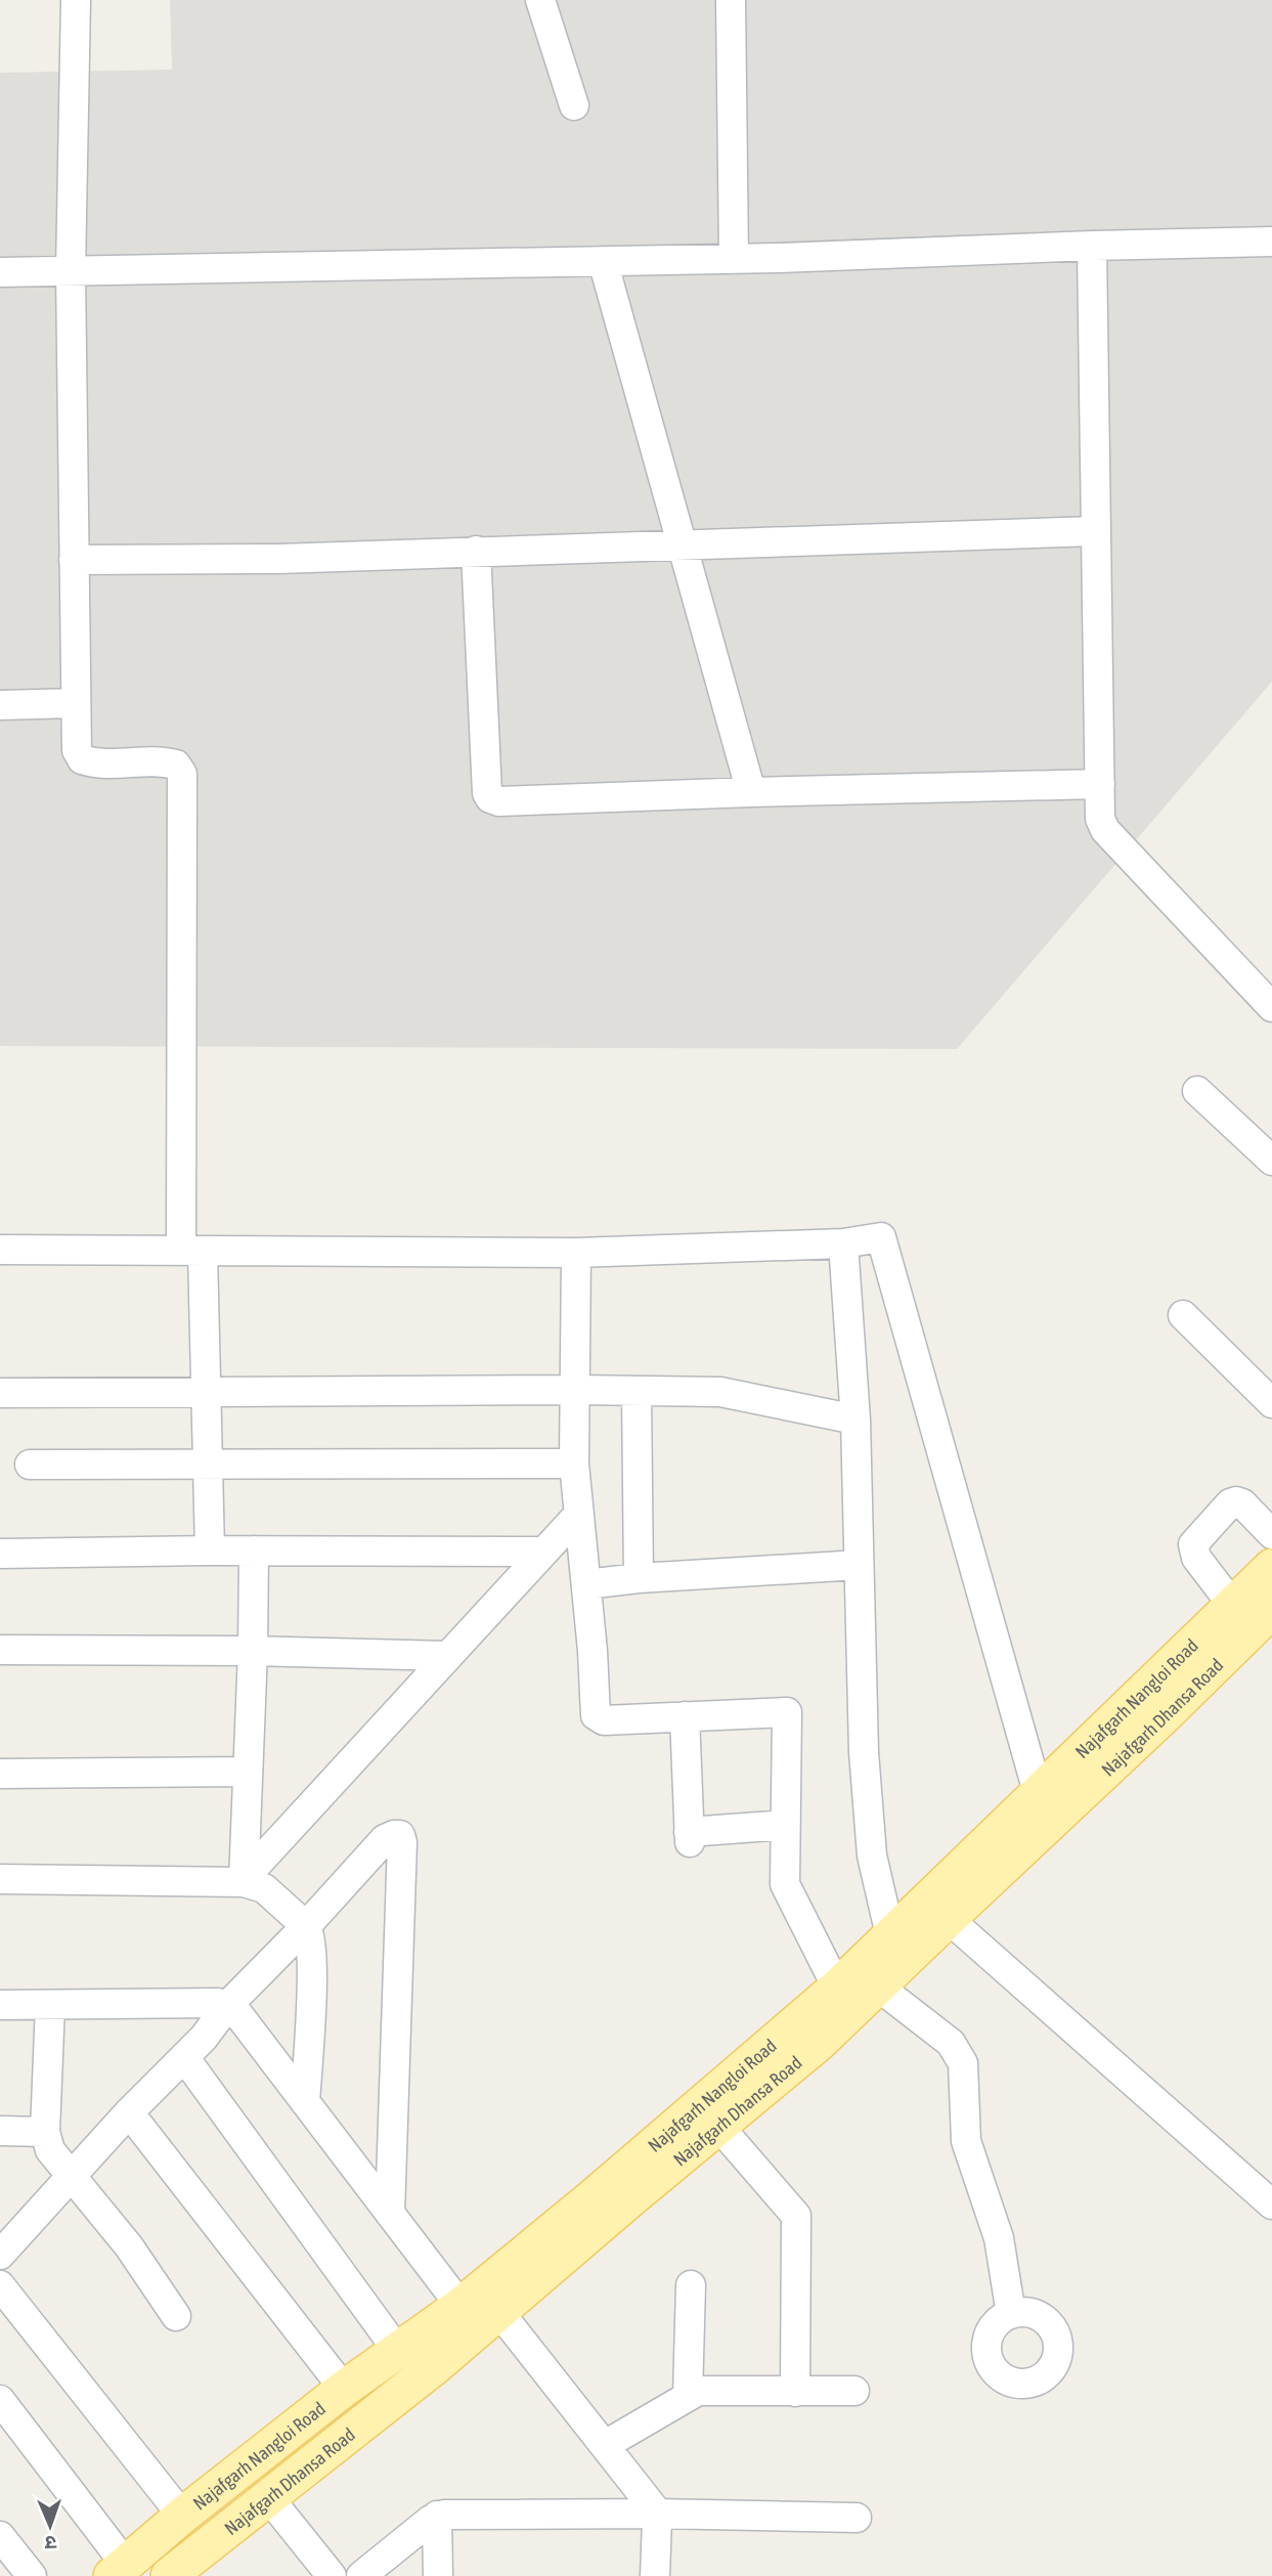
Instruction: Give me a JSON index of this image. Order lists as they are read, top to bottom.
{
  "streets": {
    "main road": ["Najafgarh Nangloi Road", "Najafgarh Dhansa Road"]
  },
  "crossings": [
    ["Najafgarh Nangloi Road", "Najafgarh Dhansa Road"]
  ],
  "north": "bottom"
}
